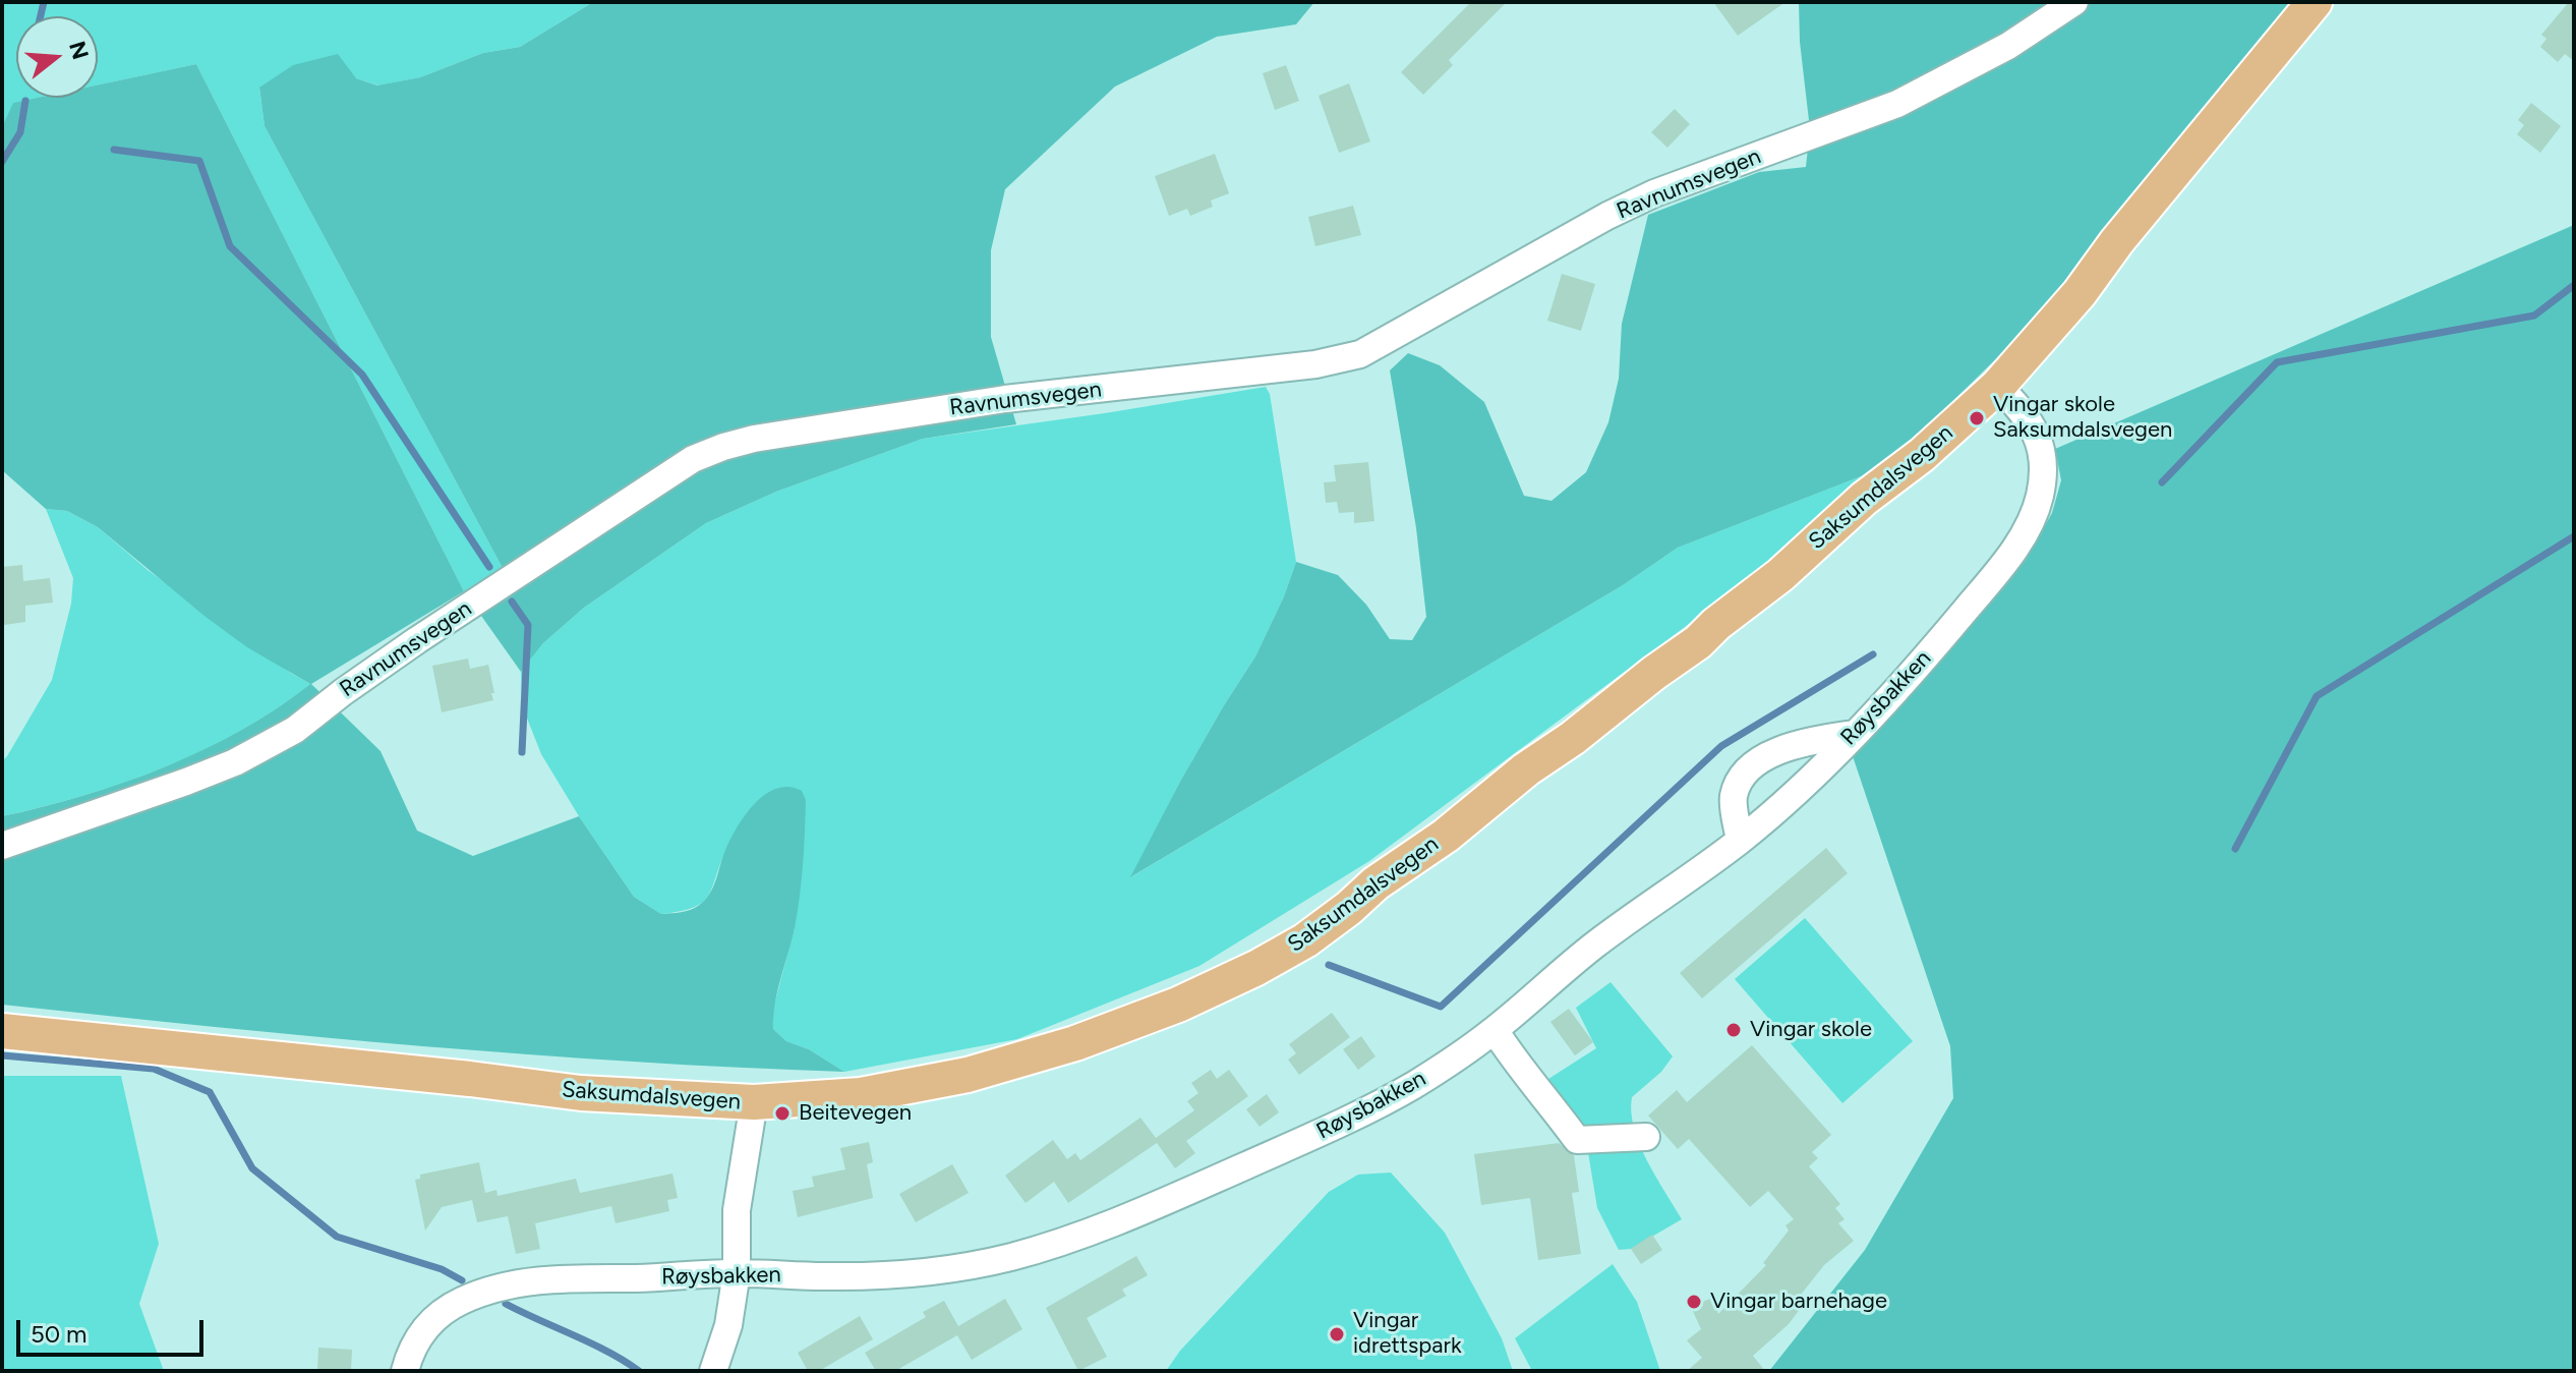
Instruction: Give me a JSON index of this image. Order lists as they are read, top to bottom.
{
  "streets": {
    "main road": ["Saksumdalsvegen"],
    "street": ["Ravnumsvegen", "Røysbakken"]
  },
  "crossings": [
    ["Saksumdalsvegen", "Røysbakken"]
  ],
  "places": [
    "Vingar skole Saksumdalsvegen",
    "Vingar skole",
    "Beitevegen",
    "Vingar barnehage",
    "Vingar idrettspark"
  ],
  "scale_bar": "50 m",
  "north": "right"
}
